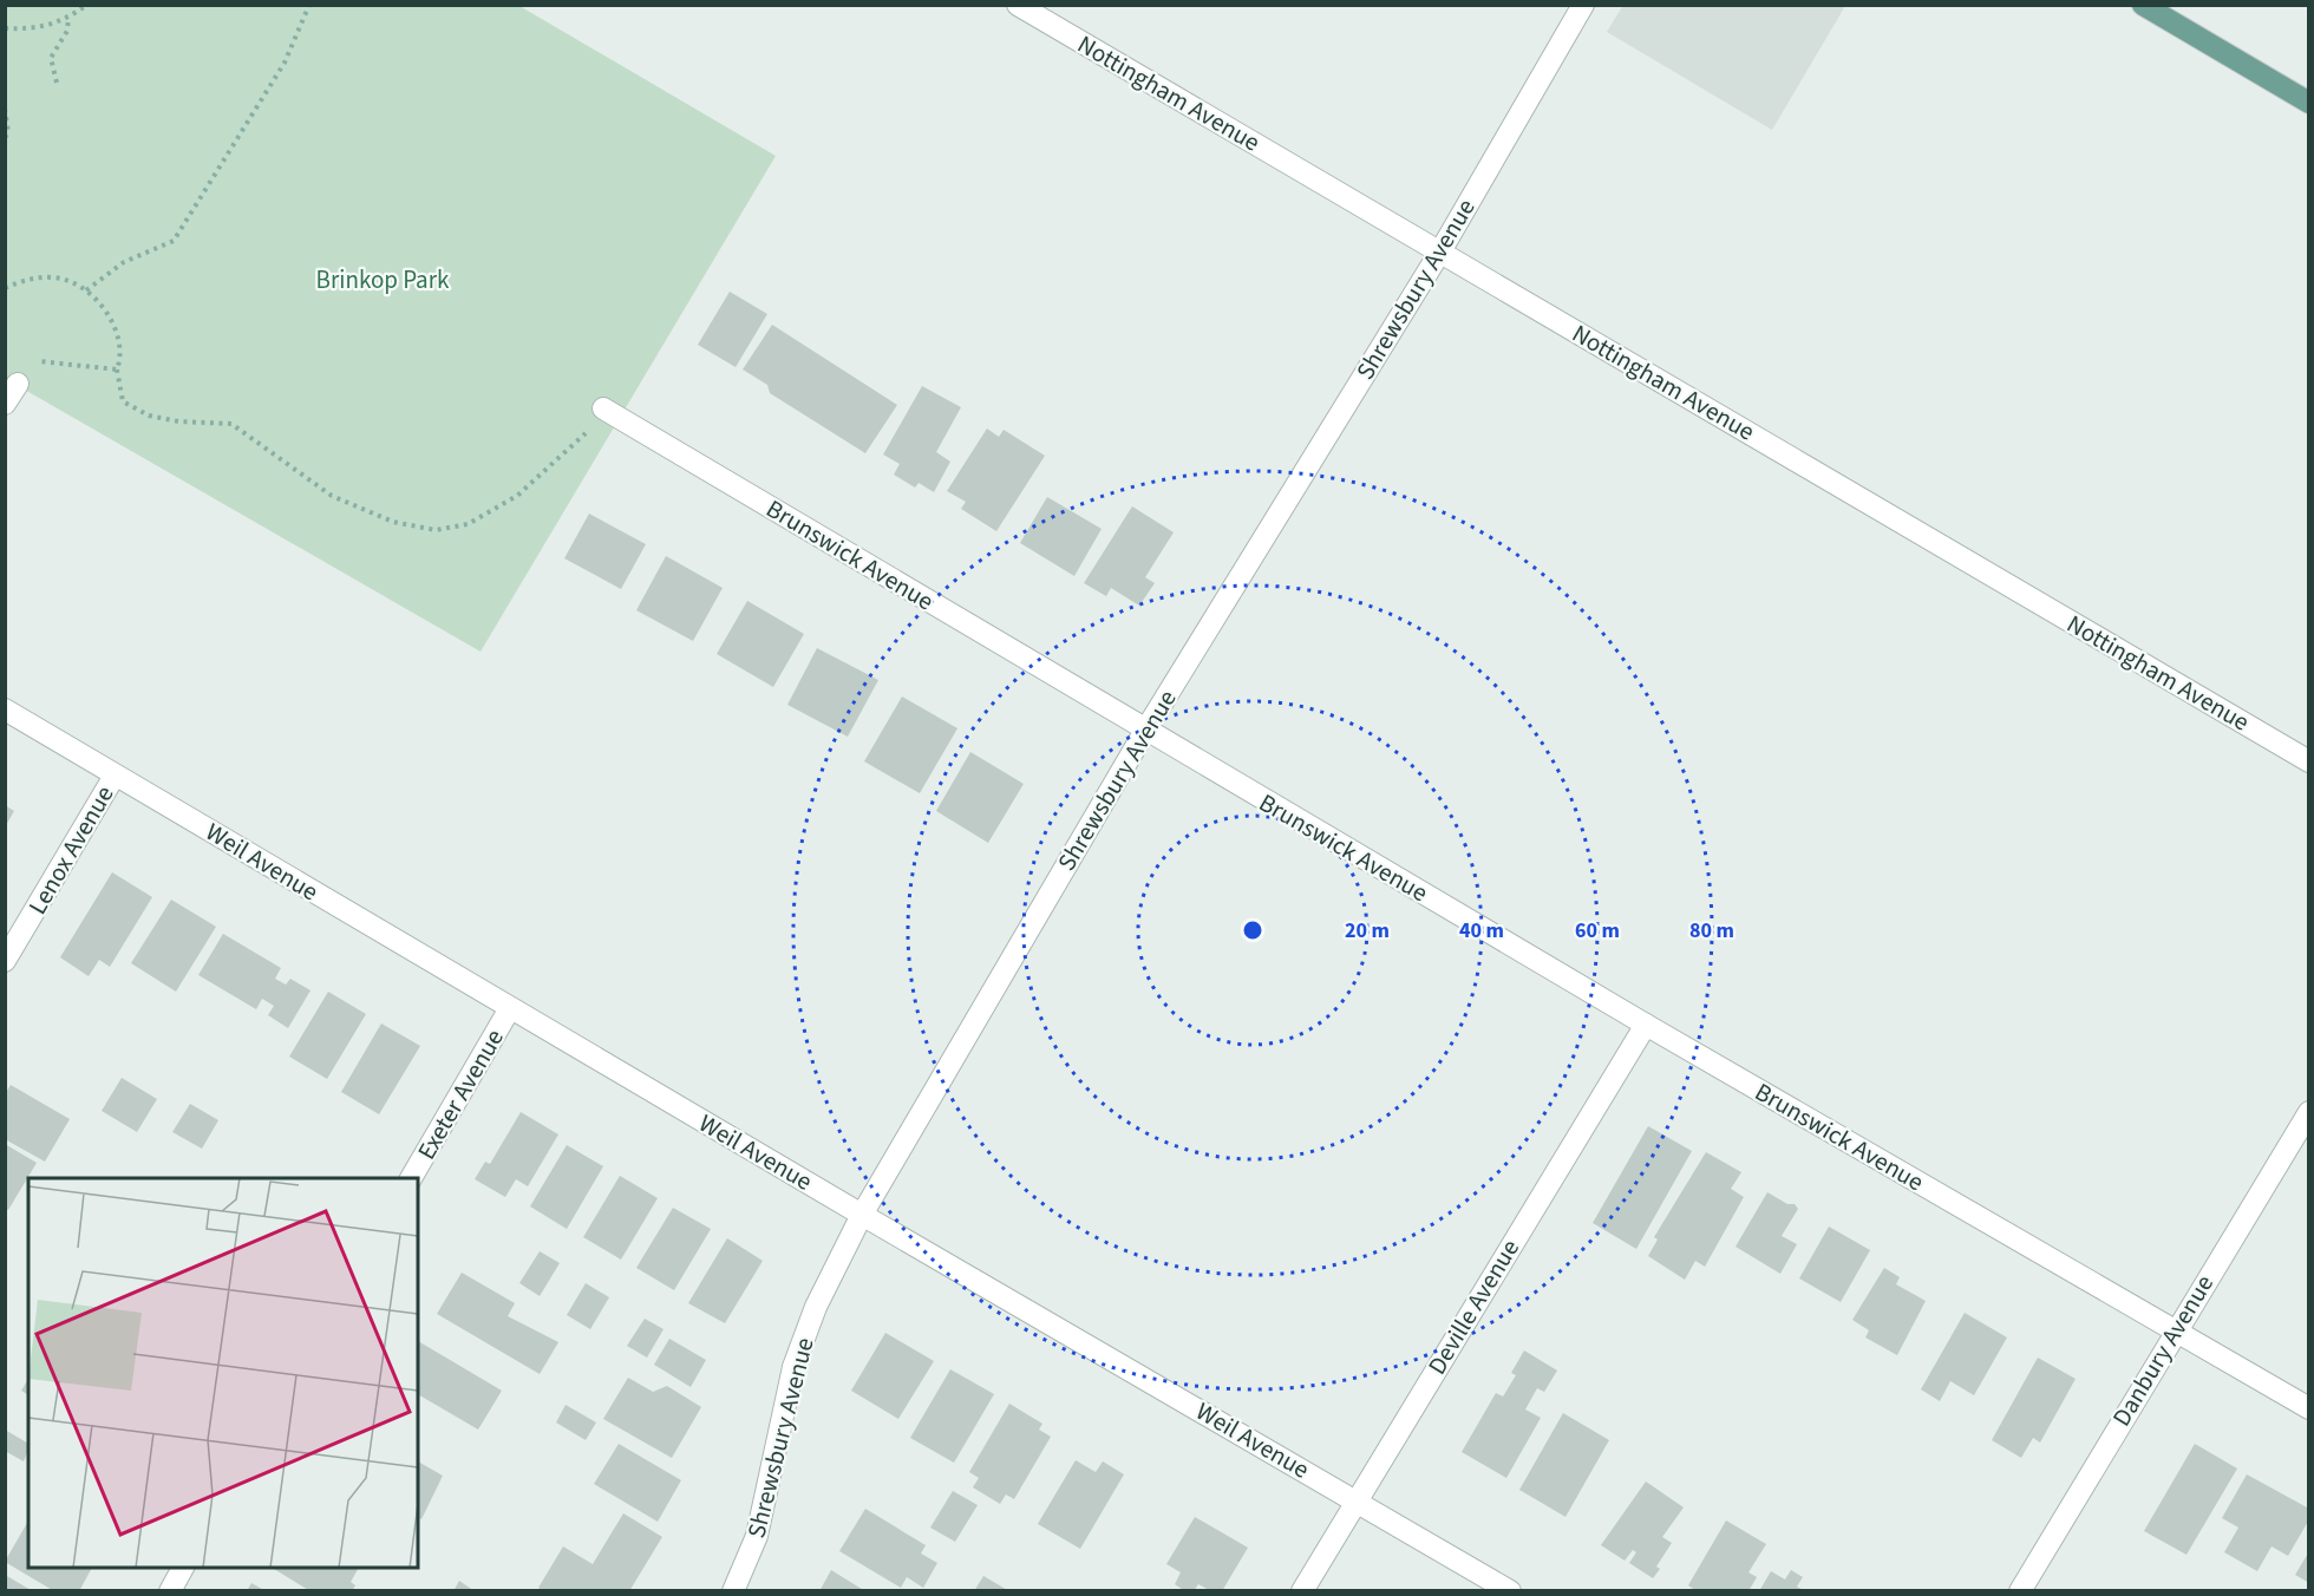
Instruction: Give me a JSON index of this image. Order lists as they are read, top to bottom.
{
  "streets": {
    "street": [
      "Nottingham Avenue",
      "Shrewsbury Avenue",
      "Brunswick Avenue",
      "Lenox Avenue",
      "Weil Avenue",
      "Exeter Avenue",
      "Deville Avenue",
      "Danbury Avenue"
    ]
  },
  "crossings": [
    ["Nottingham Avenue", "Shrewsbury Avenue"],
    ["Shrewsbury Avenue", "Brunswick Avenue"],
    ["Shrewsbury Avenue", "Weil Avenue"],
    ["Brunswick Avenue", "Deville Avenue"],
    ["Brunswick Avenue", "Danbury Avenue"],
    ["Lenox Avenue", "Weil Avenue"],
    ["Weil Avenue", "Exeter Avenue"],
    ["Weil Avenue", "Deville Avenue"]
  ],
  "parks": ["Brinkop Park"],
  "rings": [
    "20 m",
    "40 m",
    "60 m",
    "80 m"
  ]
}
